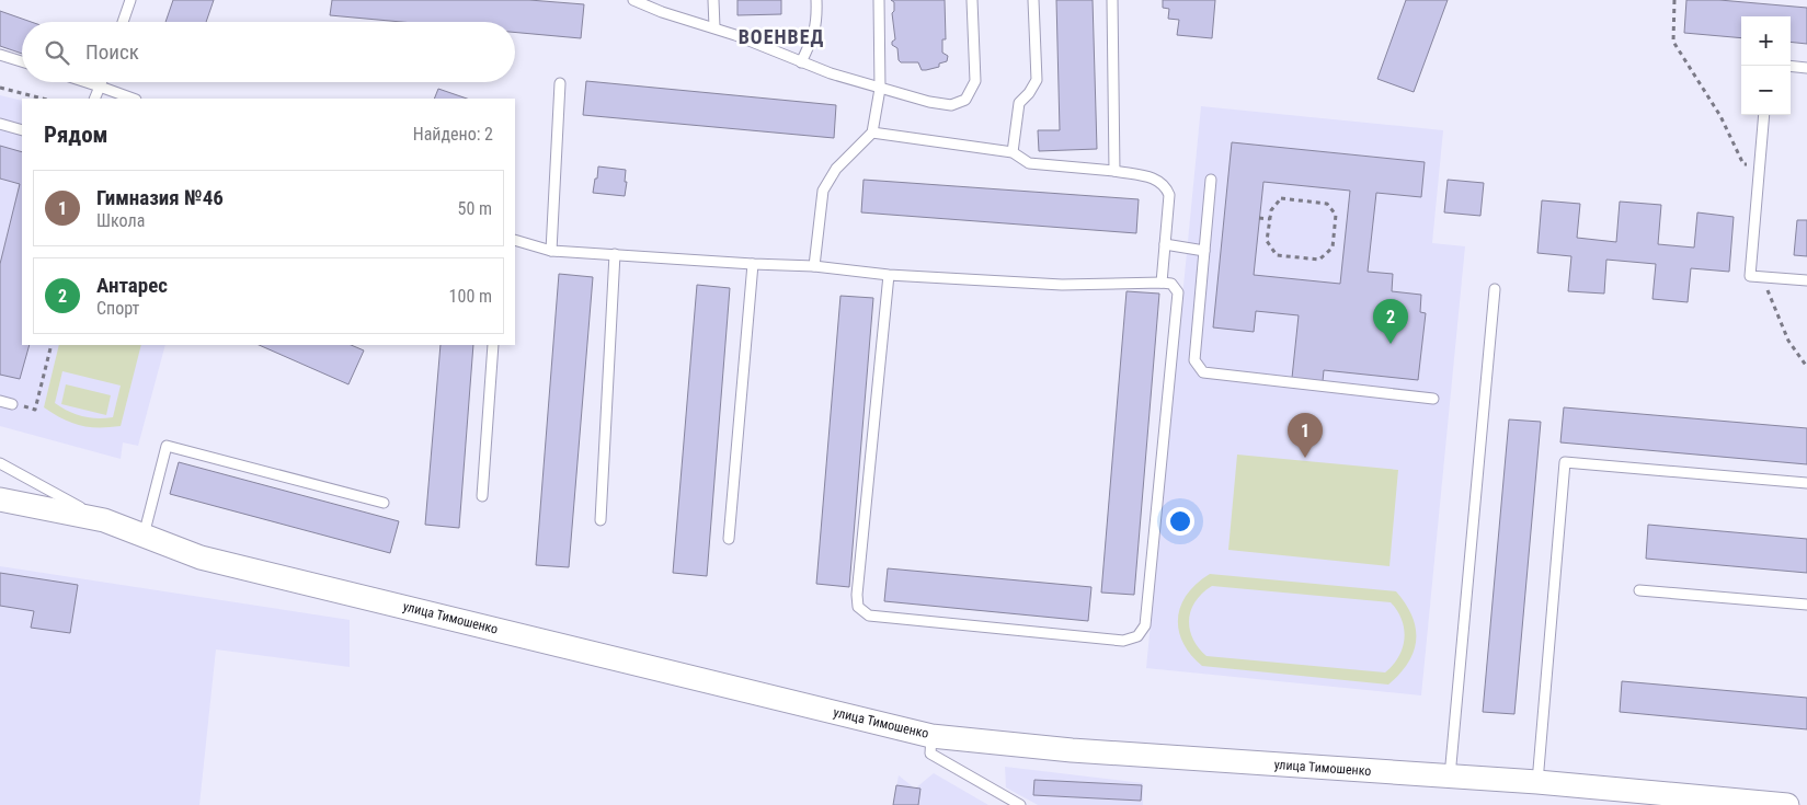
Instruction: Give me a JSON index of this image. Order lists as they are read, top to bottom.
{
  "streets": {
    "street": ["улица Тимошенко"]
  },
  "districts": ["ВОЕНВЕД"],
  "page": {
    "map_buttons": ["+", "−"],
    "search": "Поиск",
    "heading": ["Рядом", "Найдено: 2"],
    "list": [
      {
        "mark": "1",
        "name": "Гимназия №46",
        "note": "Школа",
        "value": "50 m"
      },
      {
        "mark": "2",
        "name": "Антарес",
        "note": "Спорт",
        "value": "100 m"
      }
    ],
    "pins": ["2", "1"]
  }
}
